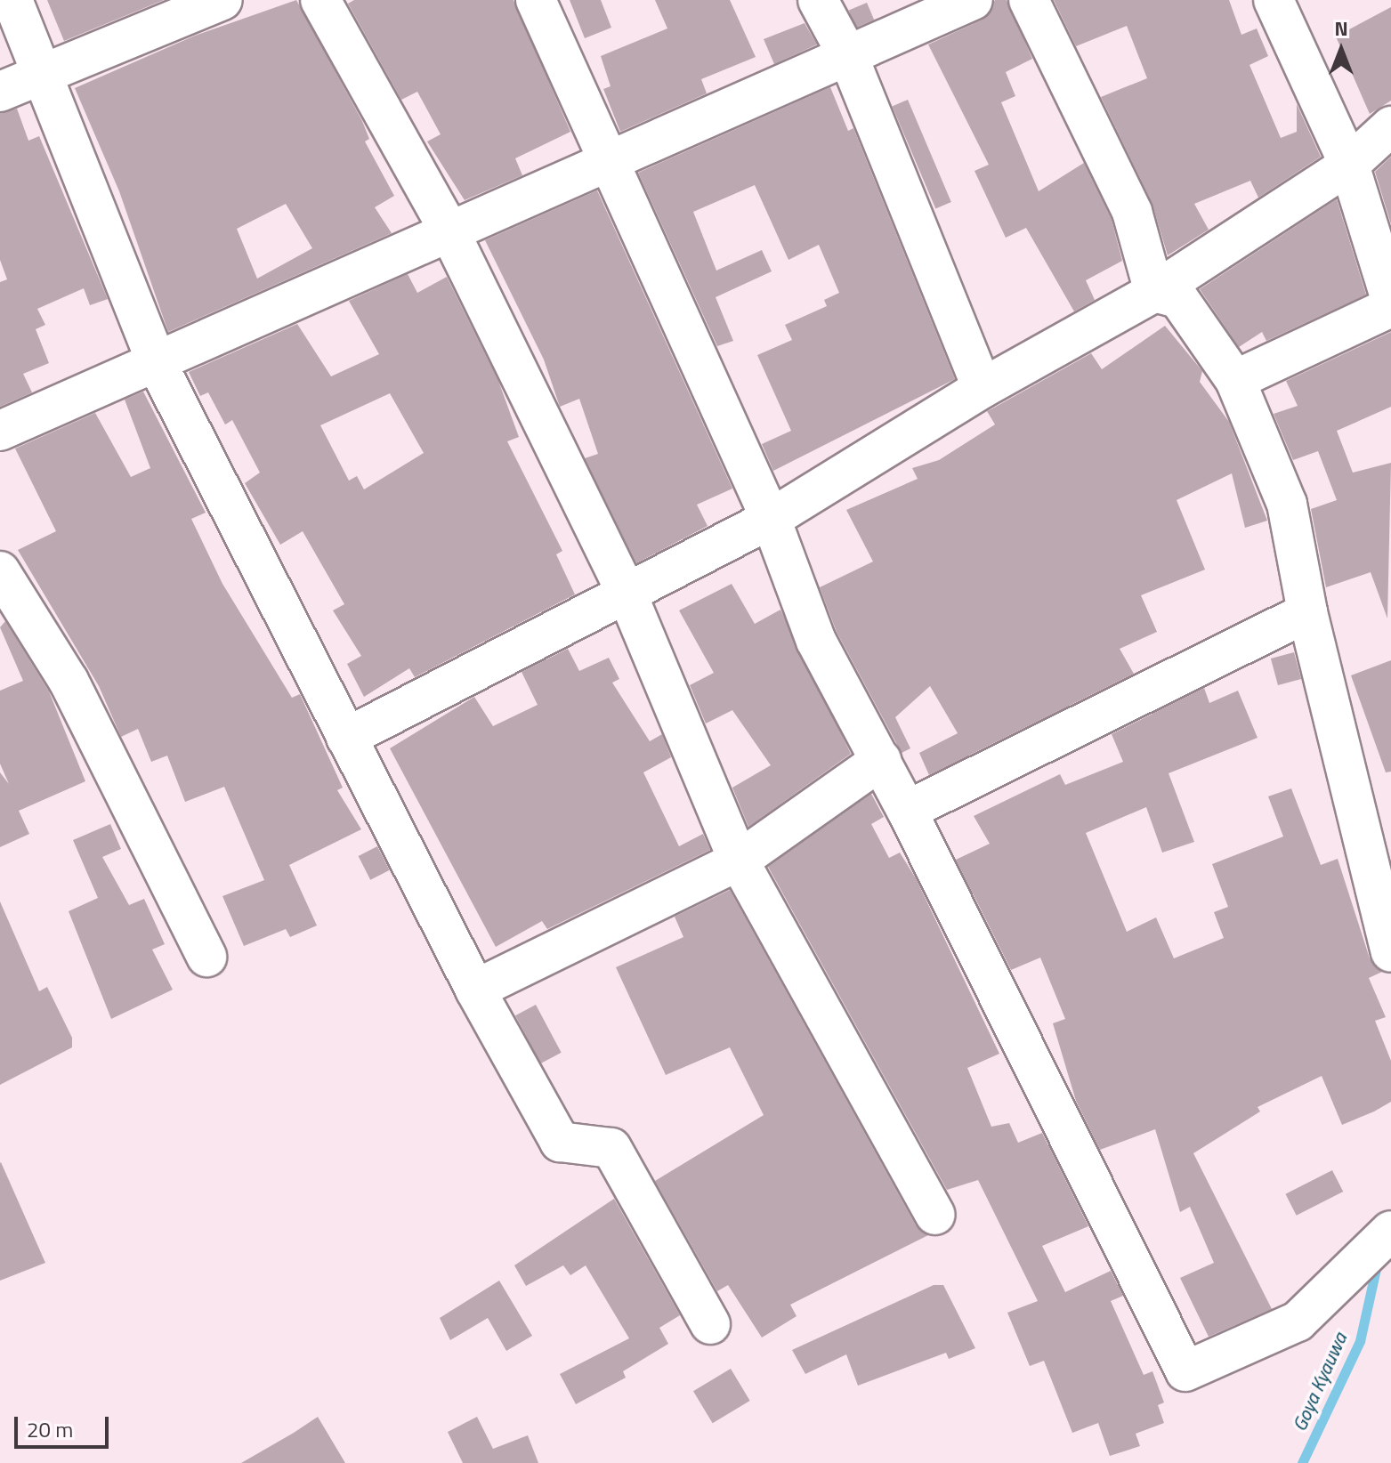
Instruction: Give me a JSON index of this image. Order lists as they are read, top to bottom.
{
  "water": ["Goya Kyauwa"],
  "scale_bar": "20 m",
  "north": "top"
}
